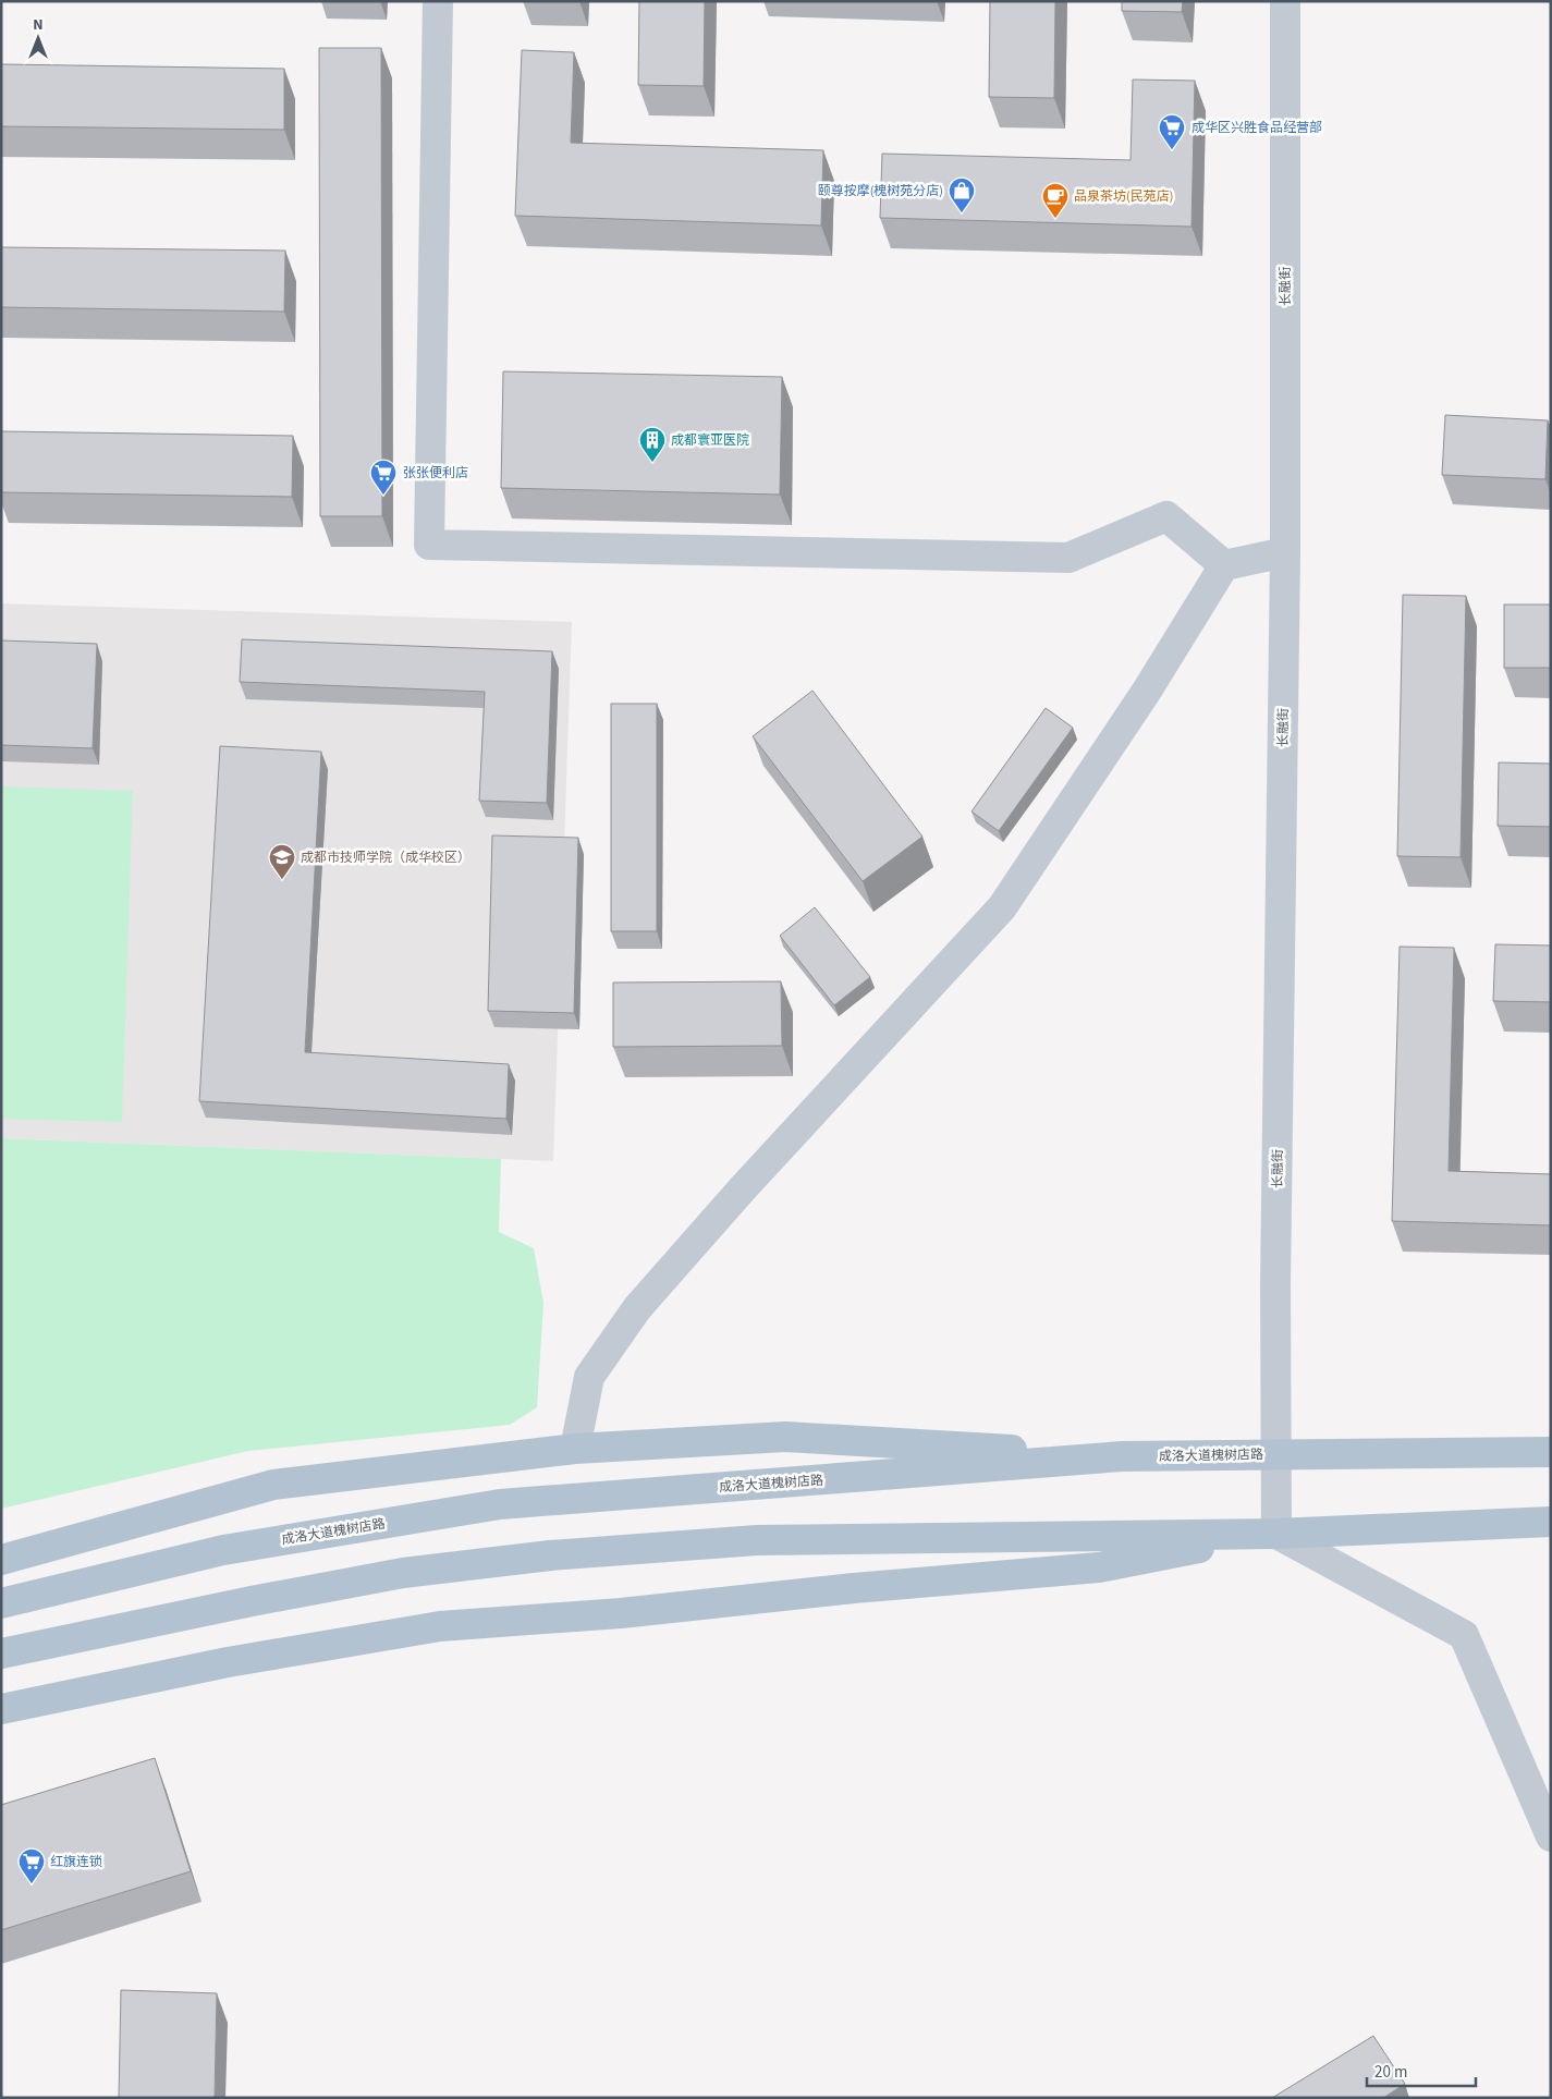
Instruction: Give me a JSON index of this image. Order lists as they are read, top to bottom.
{
  "streets": {
    "main road": ["成洛大道槐树店路"],
    "street": ["长融街"]
  },
  "crossings": [
    ["长融街", "成洛大道槐树店路"]
  ],
  "places": {
    "supermarket": ["成华区兴胜食品经营部", "张张便利店", "红旗连锁"],
    "shop": ["颐尊按摩(槐树苑分店)"],
    "cafe": ["品泉茶坊(民苑店)"],
    "building": ["成都寰亚医院"],
    "school or university": ["成都市技师学院（成华校区）"]
  },
  "scale_bar": "20 m",
  "north": "top"
}
